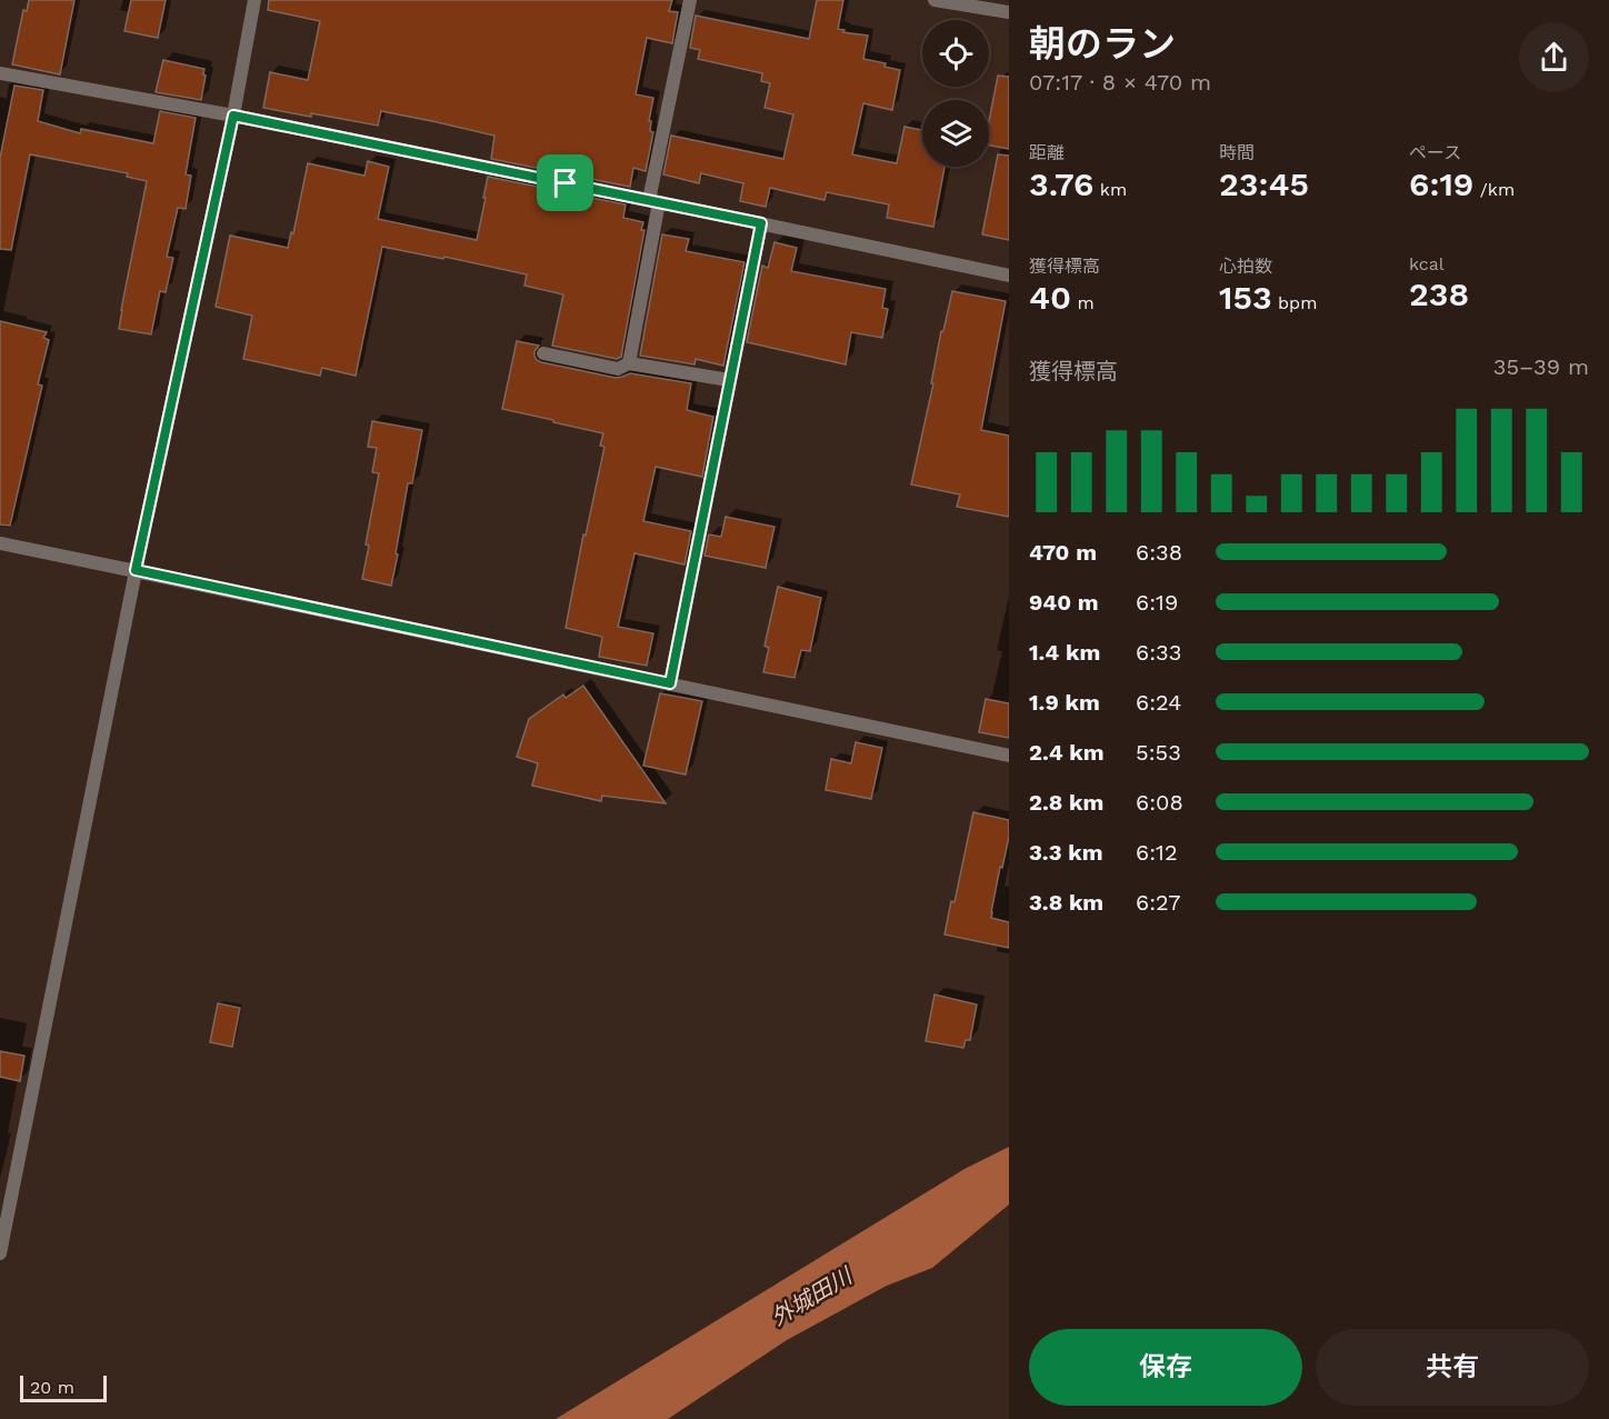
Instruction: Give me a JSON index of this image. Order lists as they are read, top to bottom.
{
  "water": ["外城田川"],
  "scale_bar": "20 m",
  "page": {
    "heading": ["朝のラン", "07:17 · 8 × 470 m"],
    "stats": [
      ["距離", "3.76 km"],
      ["時間", "23:45"],
      ["ペース", "6:19 /km"],
      ["獲得標高", "40 m"],
      ["心拍数", "153 bpm"],
      ["kcal", "238"]
    ],
    "chart": ["獲得標高", "35–39 m"],
    "list": [
      {
        "name": "470 m",
        "note": "6:38"
      },
      {
        "name": "940 m",
        "note": "6:19"
      },
      {
        "name": "1.4 km",
        "note": "6:33"
      },
      {
        "name": "1.9 km",
        "note": "6:24"
      },
      {
        "name": "2.4 km",
        "note": "5:53"
      },
      {
        "name": "2.8 km",
        "note": "6:08"
      },
      {
        "name": "3.3 km",
        "note": "6:12"
      },
      {
        "name": "3.8 km",
        "note": "6:27"
      }
    ],
    "buttons": ["保存", "共有"],
    "scale": "20 m"
  }
}
